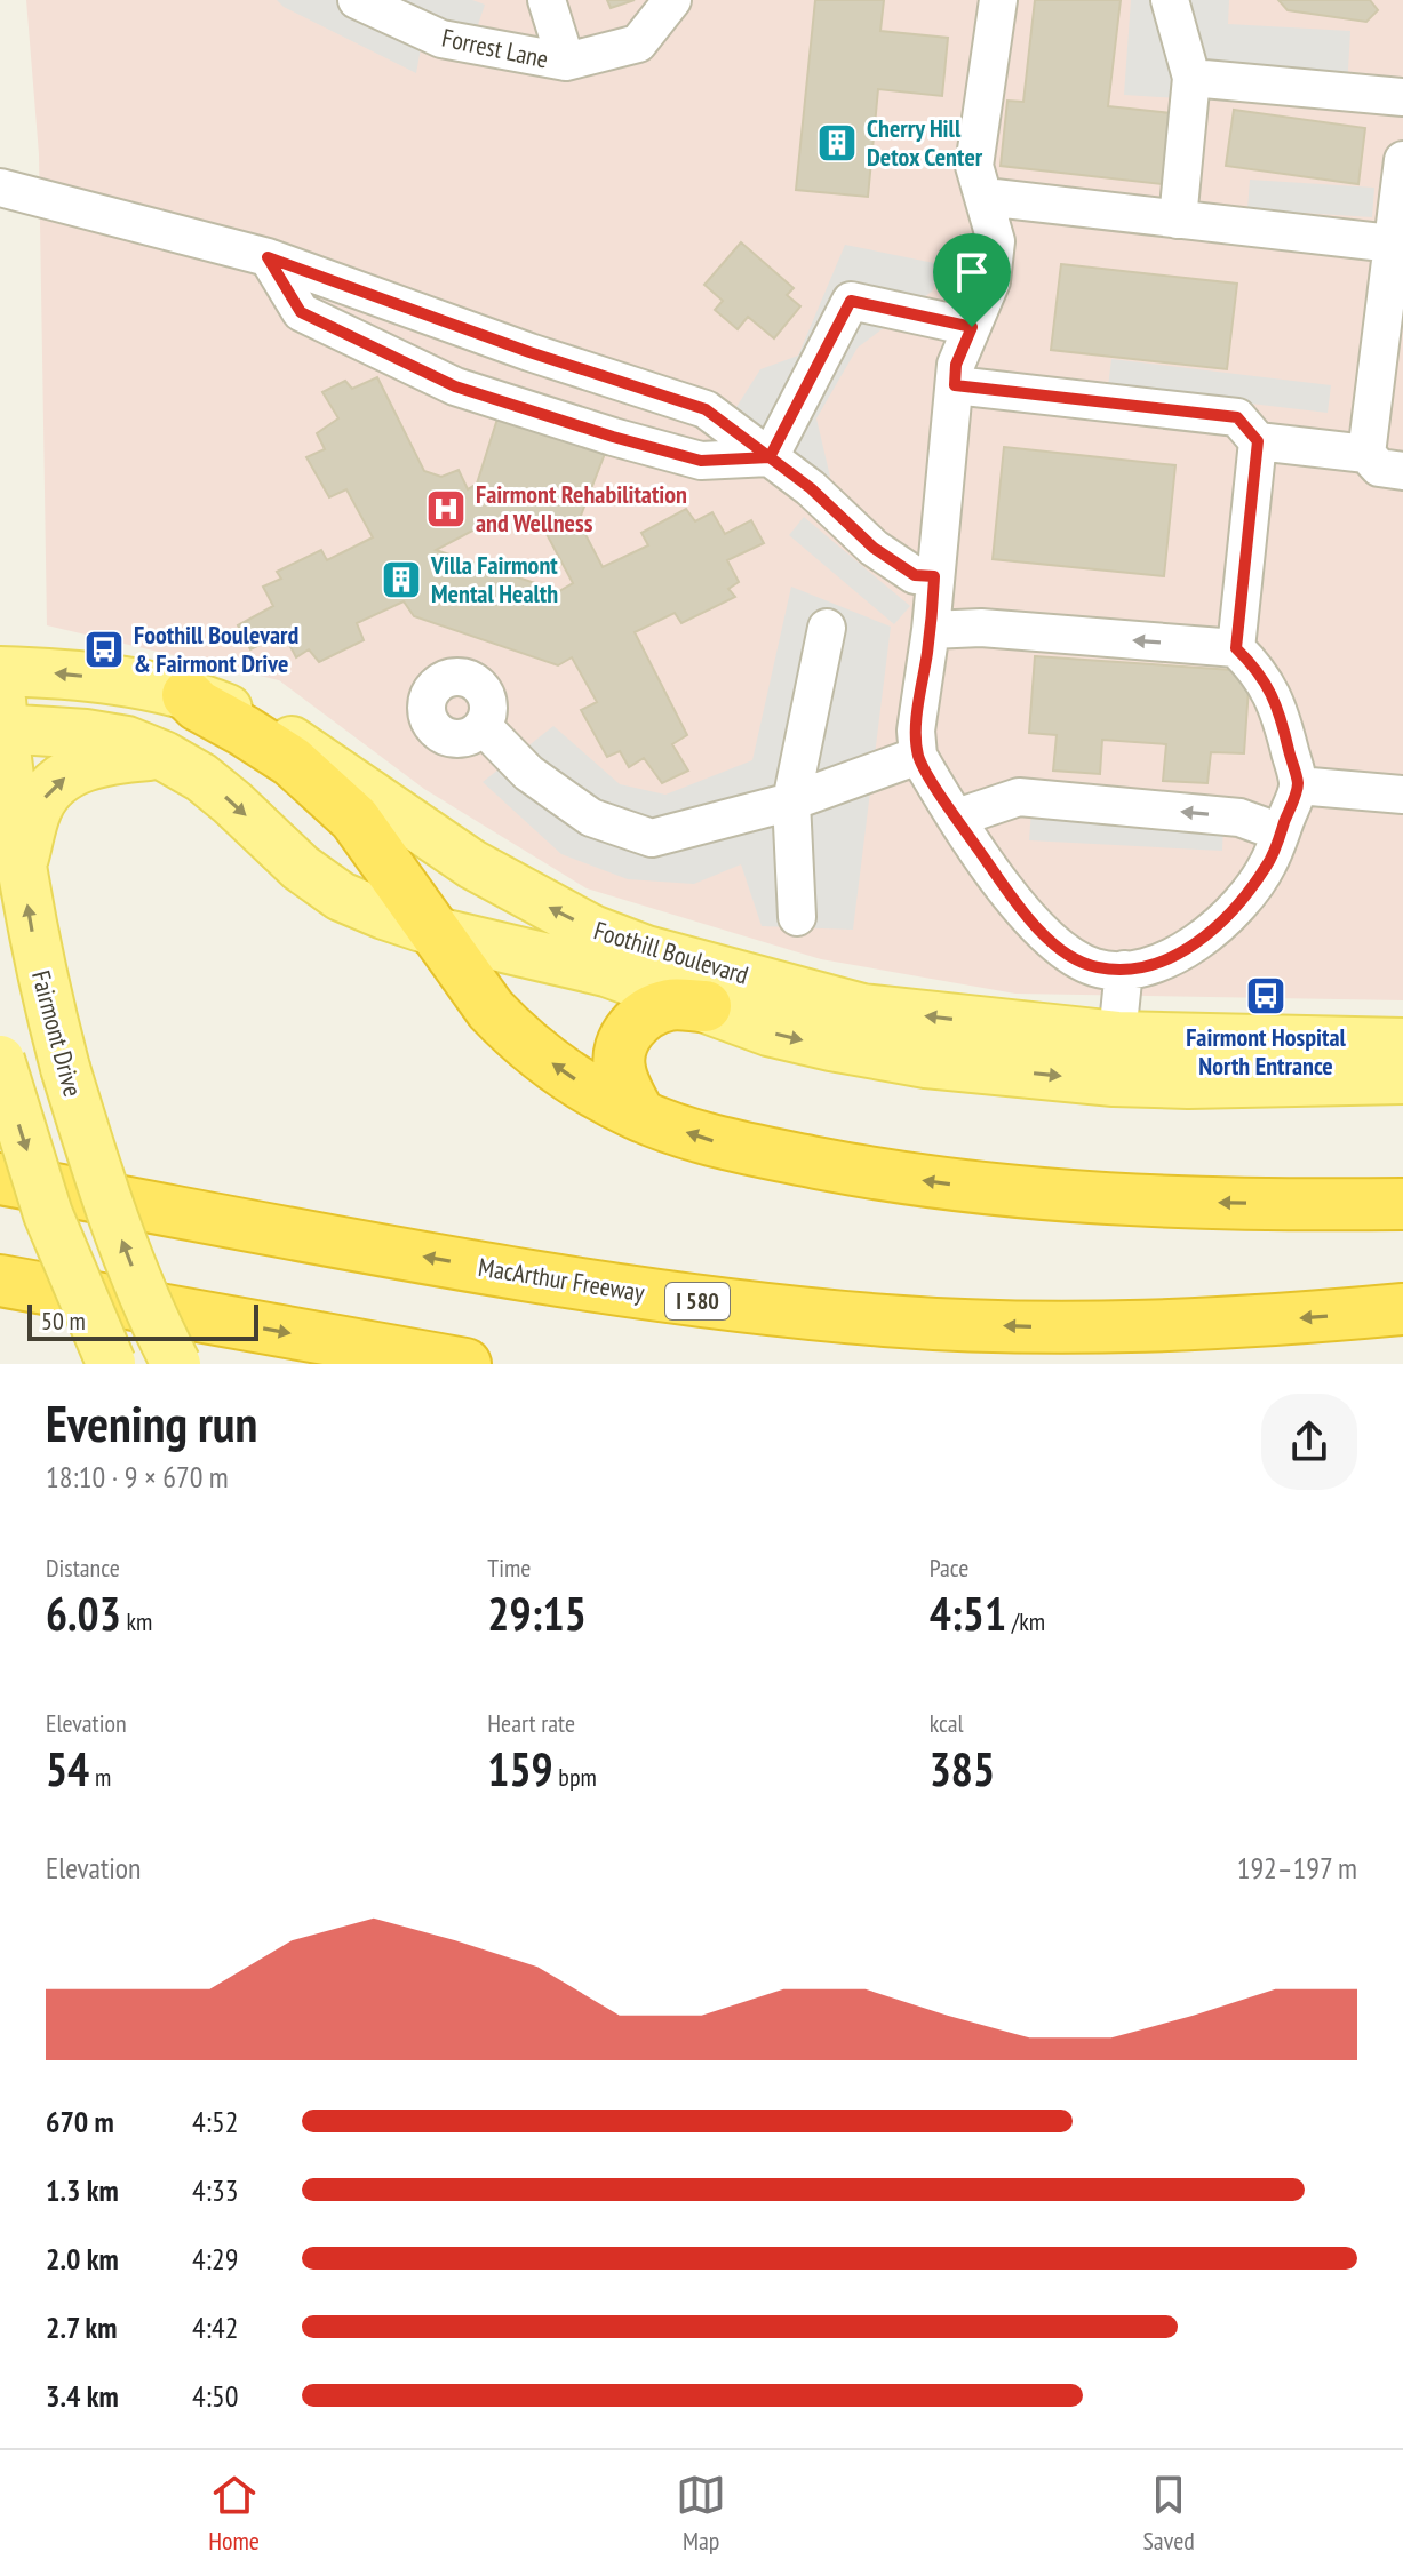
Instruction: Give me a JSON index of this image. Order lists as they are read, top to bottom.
{
  "streets": {
    "highway": ["MacArthur Freeway", "I 580"],
    "main road": ["Foothill Boulevard", "Fairmont Drive"],
    "lane": ["Forrest Lane"]
  },
  "crossings": [
    ["Foothill Boulevard", "Fairmont Drive"]
  ],
  "places": {
    "building": ["Cherry Hill Detox Center", "Villa Fairmont Mental Health"],
    "hospital": ["Fairmont Rehabilitation and Wellness"],
    "bus stop": ["Foothill Boulevard & Fairmont Drive", "Fairmont Hospital North Entrance"]
  },
  "scale_bar": "50 m",
  "page": {
    "scale": "50 m",
    "heading": ["Evening run", "18:10 · 9 × 670 m"],
    "stats": [
      ["Distance", "6.03 km"],
      ["Time", "29:15"],
      ["Pace", "4:51 /km"],
      ["Elevation", "54 m"],
      ["Heart rate", "159 bpm"],
      ["kcal", "385"]
    ],
    "chart": ["Elevation", "192–197 m"],
    "list": [
      {
        "name": "670 m",
        "note": "4:52"
      },
      {
        "name": "1.3 km",
        "note": "4:33"
      },
      {
        "name": "2.0 km",
        "note": "4:29"
      },
      {
        "name": "2.7 km",
        "note": "4:42"
      },
      {
        "name": "3.4 km",
        "note": "4:50"
      }
    ],
    "tabs": ["Home", "Map", "Saved"]
  }
}
